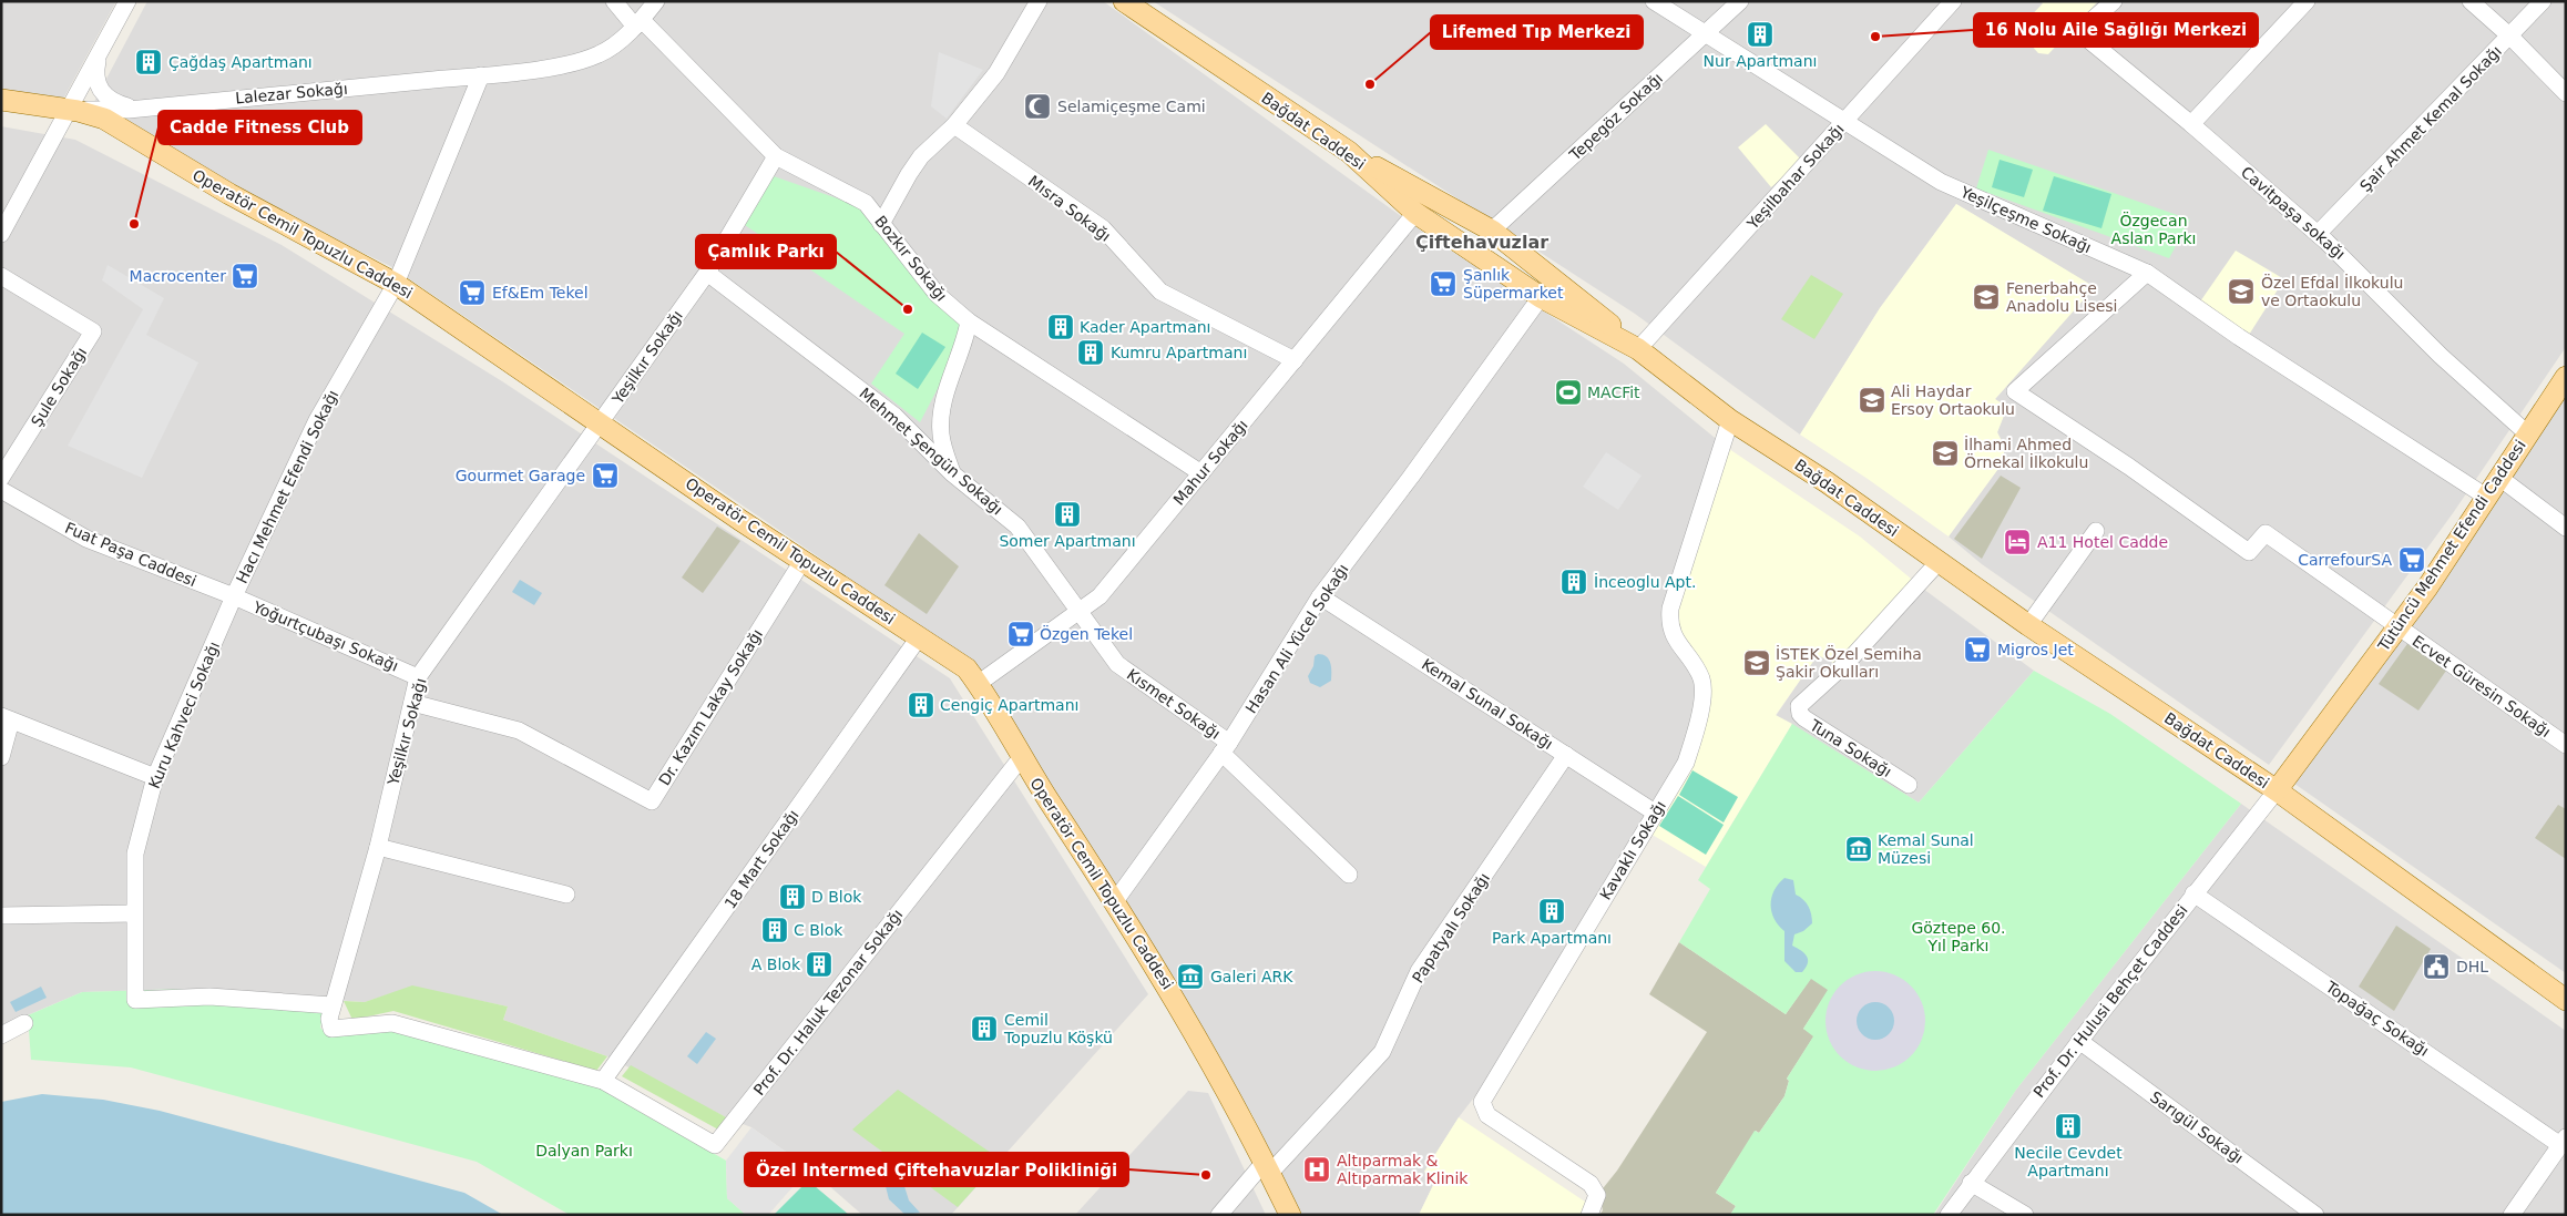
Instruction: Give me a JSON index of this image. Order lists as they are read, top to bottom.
{
  "streets": {
    "main road": ["Bağdat Caddesi", "Operatör Cemil Topuzlu Caddesi", "Tütüncü Mehmet Efendi Caddesi"],
    "street": [
      "Lalezar Sokağı",
      "Tepegöz Sokağı",
      "Şair Ahmet Kemal Sokağı",
      "Yeşilbahar Sokağı",
      "Mısra Sokağı",
      "Cavitpaşa sokağı",
      "Yeşilçeşme Sokağı",
      "Bozkır Sokağı",
      "Yeşilkır Sokağı",
      "Şule Sokağı",
      "Mehmet Şengün Sokağı",
      "Mahur Sokağı",
      "Hacı Mehmet Efendi Sokağı",
      "Fuat Paşa Caddesi",
      "Yoğurtçubaşı Sokağı",
      "Hasan Ali Yücel Sokağı",
      "Ecvet Güresin Sokağı",
      "Kısmet Sokağı",
      "Kemal Sunal Sokağı",
      "Dr. Kazım Lakay Sokağı",
      "Kuru Kahveci Sokağı",
      "Tuna Sokağı",
      "Kavaklı Sokağı",
      "18 Mart Sokağı",
      "Papatyalı Sokağı",
      "Prof. Dr. Hulusi Behçet Caddesi",
      "Prof. Dr. Haluk Tezonar Sokağı",
      "Topağaç Sokağı",
      "Sarıgül Sokağı"
    ]
  },
  "crossings": [
    ["Lalezar Sokağı", "Operatör Cemil Topuzlu Caddesi"],
    ["Lalezar Sokağı", "Hacı Mehmet Efendi Sokağı"],
    ["Tepegöz Sokağı", "Yeşilçeşme Sokağı"],
    ["Şair Ahmet Kemal Sokağı", "Cavitpaşa sokağı"],
    ["Bağdat Caddesi", "Yeşilbahar Sokağı"],
    ["Bağdat Caddesi", "Mahur Sokağı"],
    ["Bağdat Caddesi", "Tütüncü Mehmet Efendi Caddesi"],
    ["Bağdat Caddesi", "Hasan Ali Yücel Sokağı"],
    ["Bağdat Caddesi", "Tuna Sokağı"],
    ["Bağdat Caddesi", "Kavaklı Sokağı"],
    ["Bağdat Caddesi", "Prof. Dr. Hulusi Behçet Caddesi"],
    ["Yeşilbahar Sokağı", "Yeşilçeşme Sokağı"],
    ["Mısra Sokağı", "Mahur Sokağı"],
    ["Cavitpaşa sokağı", "Tütüncü Mehmet Efendi Caddesi"],
    ["Yeşilçeşme Sokağı", "Tütüncü Mehmet Efendi Caddesi"],
    ["Yeşilçeşme Sokağı", "Ecvet Güresin Sokağı"],
    ["Operatör Cemil Topuzlu Caddesi", "Yeşilkır Sokağı"],
    ["Operatör Cemil Topuzlu Caddesi", "Mahur Sokağı"],
    ["Operatör Cemil Topuzlu Caddesi", "Hacı Mehmet Efendi Sokağı"],
    ["Operatör Cemil Topuzlu Caddesi", "Hasan Ali Yücel Sokağı"],
    ["Operatör Cemil Topuzlu Caddesi", "Dr. Kazım Lakay Sokağı"],
    ["Operatör Cemil Topuzlu Caddesi", "18 Mart Sokağı"],
    ["Operatör Cemil Topuzlu Caddesi", "Papatyalı Sokağı"],
    ["Operatör Cemil Topuzlu Caddesi", "Prof. Dr. Haluk Tezonar Sokağı"],
    ["Bozkır Sokağı", "Yeşilkır Sokağı"],
    ["Bozkır Sokağı", "Mahur Sokağı"],
    ["Yeşilkır Sokağı", "Mehmet Şengün Sokağı"],
    ["Yeşilkır Sokağı", "Yoğurtçubaşı Sokağı"],
    ["Yeşilkır Sokağı", "Dr. Kazım Lakay Sokağı"],
    ["Yeşilkır Sokağı", "Kuru Kahveci Sokağı"],
    ["Yeşilkır Sokağı", "18 Mart Sokağı"],
    ["Yeşilkır Sokağı", "Prof. Dr. Haluk Tezonar Sokağı"],
    ["Mehmet Şengün Sokağı", "Mahur Sokağı"],
    ["Mehmet Şengün Sokağı", "Kısmet Sokağı"],
    ["Mahur Sokağı", "Kısmet Sokağı"],
    ["Hacı Mehmet Efendi Sokağı", "Fuat Paşa Caddesi"],
    ["Hacı Mehmet Efendi Sokağı", "Yoğurtçubaşı Sokağı"],
    ["Hacı Mehmet Efendi Sokağı", "Kuru Kahveci Sokağı"],
    ["Tütüncü Mehmet Efendi Caddesi", "Ecvet Güresin Sokağı"],
    ["Tütüncü Mehmet Efendi Caddesi", "Prof. Dr. Hulusi Behçet Caddesi"],
    ["Fuat Paşa Caddesi", "Yoğurtçubaşı Sokağı"],
    ["Fuat Paşa Caddesi", "Kuru Kahveci Sokağı"],
    ["Yoğurtçubaşı Sokağı", "Kuru Kahveci Sokağı"],
    ["Hasan Ali Yücel Sokağı", "Kısmet Sokağı"],
    ["Hasan Ali Yücel Sokağı", "Kemal Sunal Sokağı"],
    ["Kemal Sunal Sokağı", "Kavaklı Sokağı"],
    ["Kemal Sunal Sokağı", "Papatyalı Sokağı"],
    ["18 Mart Sokağı", "Prof. Dr. Haluk Tezonar Sokağı"],
    ["Prof. Dr. Hulusi Behçet Caddesi", "Topağaç Sokağı"],
    ["Prof. Dr. Hulusi Behçet Caddesi", "Sarıgül Sokağı"]
  ],
  "districts": ["Çiftehavuzlar"],
  "parks": ["Özgecan Aslan Parkı", "Göztepe 60. Yıl Parkı", "Dalyan Parkı"],
  "places": {
    "building": [
      "Nur Apartmanı",
      "Çağdaş Apartmanı",
      "Kader Apartmanı",
      "Kumru Apartmanı",
      "Somer Apartmanı",
      "İnceoglu Apt.",
      "Cengiç Apartmanı",
      "D Blok",
      "Park Apartmanı",
      "C Blok",
      "A Blok",
      "Cemil Topuzlu Köşkü",
      "Necile Cevdet Apartmanı"
    ],
    "other": [
      "16 Nolu Aile Sağlığı Merkezi",
      "Lifemed Tıp Merkezi",
      "Cadde Fitness Club",
      "Çamlık Parkı",
      "Özel Intermed Çiftehavuzlar Polikliniği"
    ],
    "mosque": ["Selamiçeşme Cami"],
    "supermarket": [
      "Macrocenter",
      "Şanlık Süpermarket",
      "Ef&Em Tekel",
      "Gourmet Garage",
      "CarrefourSA",
      "Özgen Tekel",
      "Migros Jet"
    ],
    "school or university": [
      "Özel Efdal İlkokulu ve Ortaokulu",
      "Fenerbahçe Anadolu Lisesi",
      "Ali Haydar Ersoy Ortaokulu",
      "İlhami Ahmed Örnekal İlkokulu",
      "İSTEK Özel Semiha Şakir Okulları"
    ],
    "sports": ["MACFit"],
    "hotel": ["A11 Hotel Cadde"],
    "museum": ["Kemal Sunal Müzesi", "Galeri ARK"],
    "public building": ["DHL"],
    "hospital": ["Altıparmak & Altıparmak Klinik"]
  }
}
